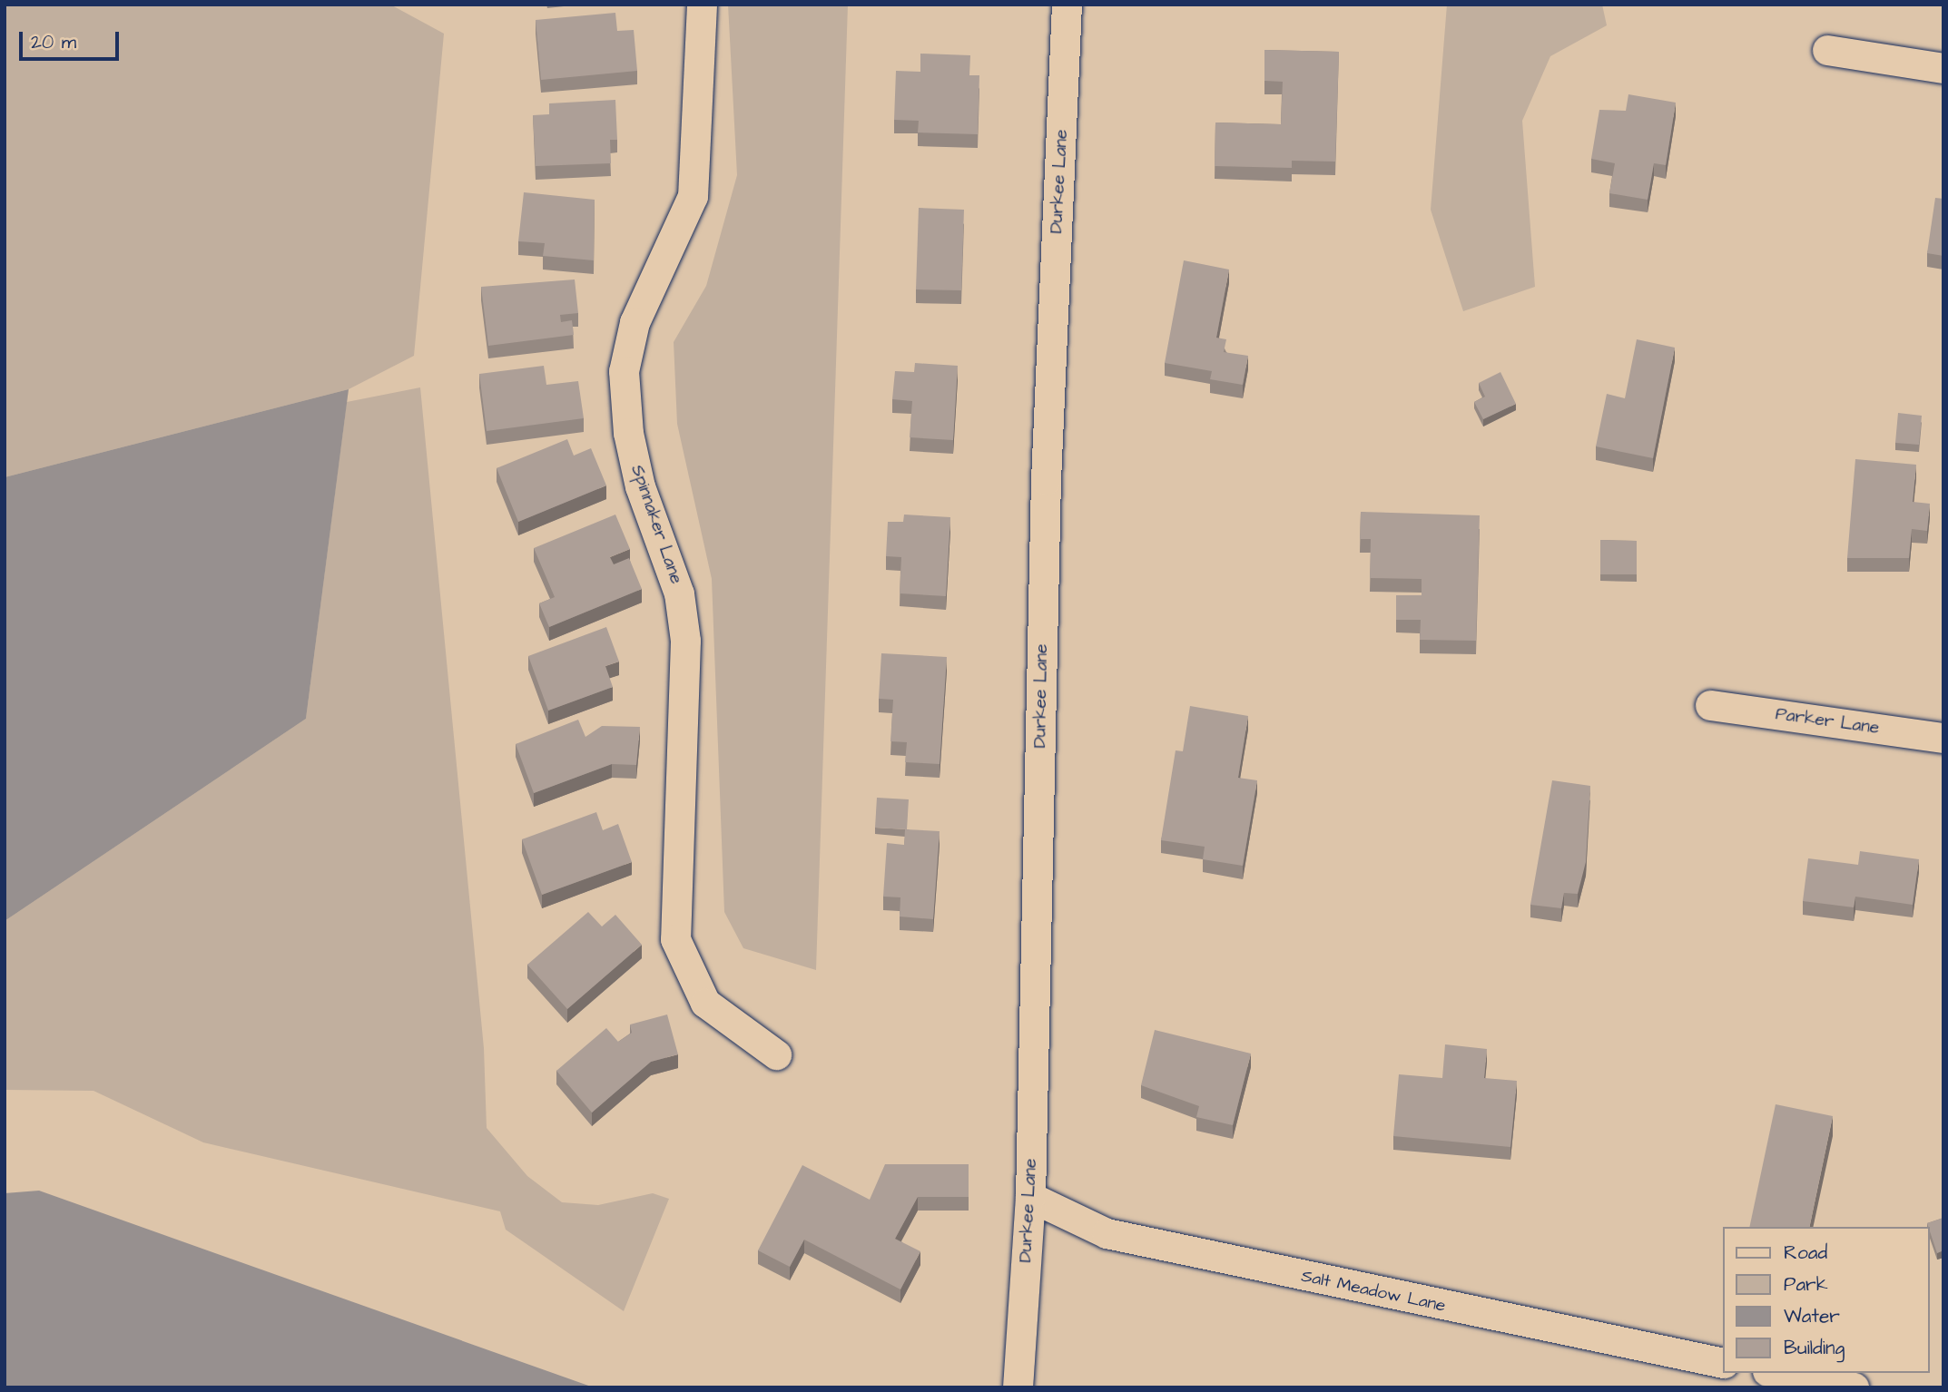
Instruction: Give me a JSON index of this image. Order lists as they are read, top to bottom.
{
  "streets": {
    "street": [
      "Durkee Lane",
      "Spinnaker Lane",
      "Parker Lane",
      "Salt Meadow Lane"
    ]
  },
  "crossings": [
    ["Durkee Lane", "Salt Meadow Lane"]
  ],
  "legend": [
    "Road",
    "Park",
    "Water",
    "Building"
  ],
  "scale_bar": "20 m"
}
